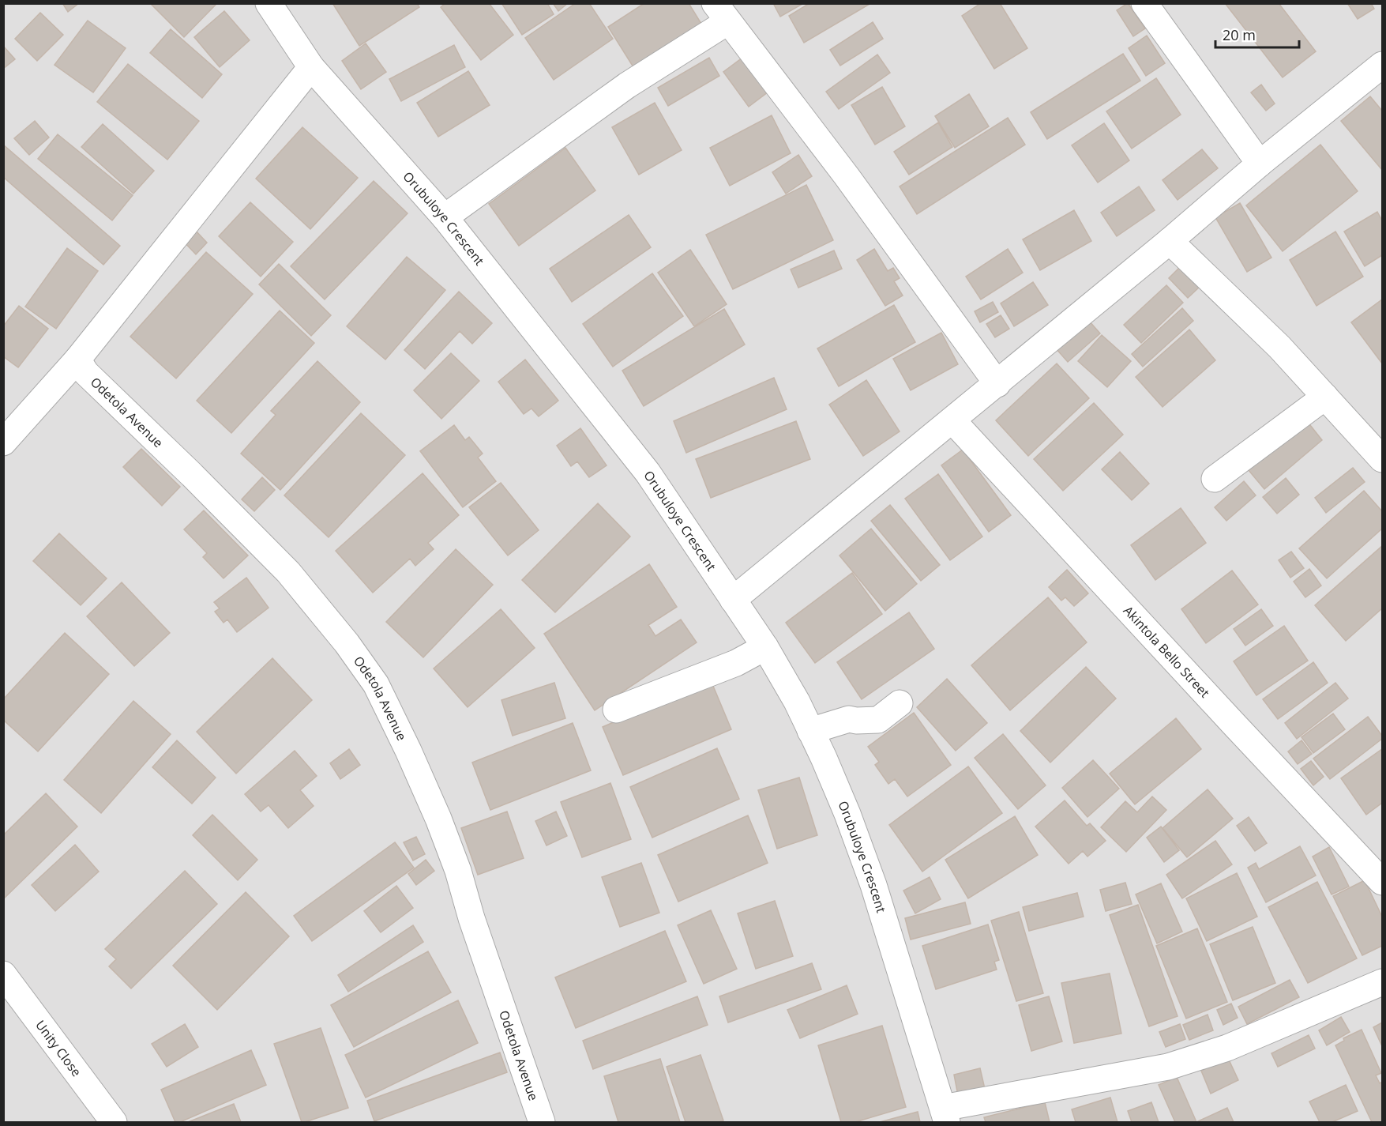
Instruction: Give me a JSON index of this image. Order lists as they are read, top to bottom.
{
  "streets": {
    "street": [
      "Orubuloye Crescent",
      "Odetola Avenue",
      "Akintola Bello Street",
      "Unity Close"
    ]
  },
  "scale_bar": "20 m"
}
